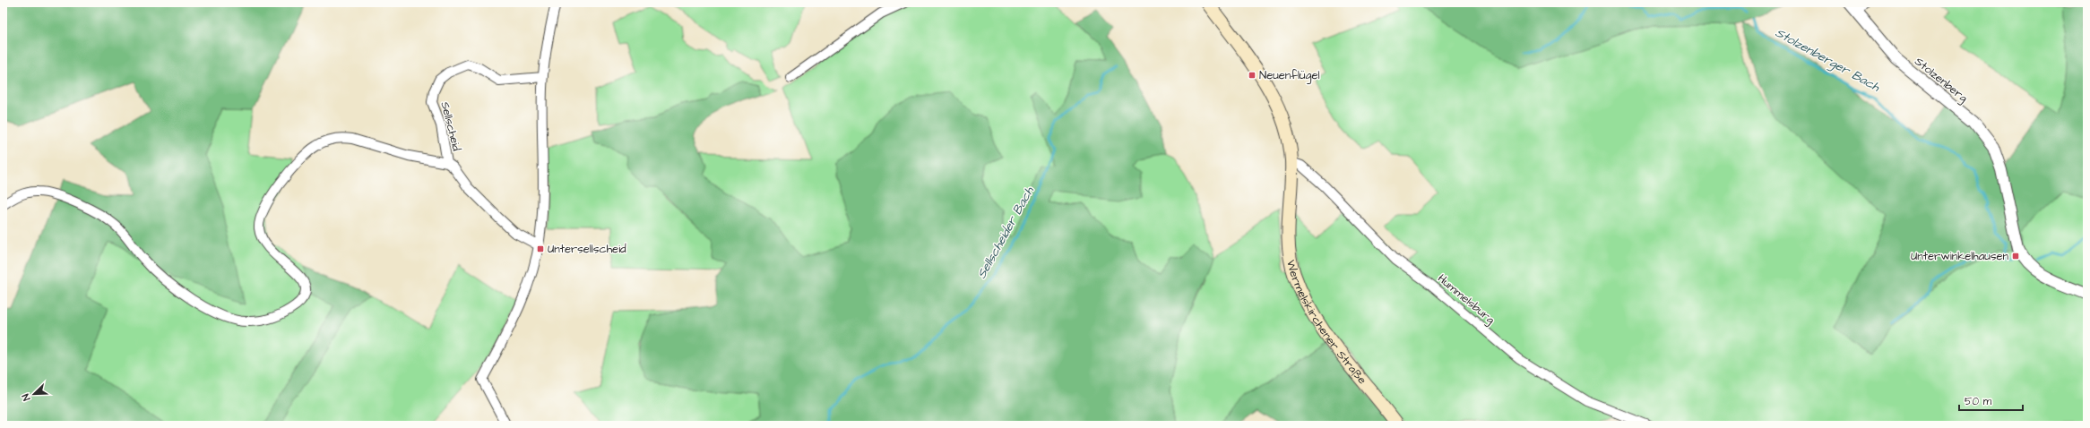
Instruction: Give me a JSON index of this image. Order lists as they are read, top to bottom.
{
  "streets": {
    "main road": ["Wermelskirchener Straße"],
    "street": ["Stolzenberg", "Sellscheid", "Hummelsburg"]
  },
  "crossings": [
    ["Hummelsburg", "Wermelskirchener Straße"]
  ],
  "water": ["Stolzenberger Bach", "Sellscheider Bach"],
  "places": {
    "transit": ["Neuenflügel", "Untersellscheid", "Unterwinkelhausen"]
  },
  "scale_bar": "50 m",
  "north": "bottom left"
}
